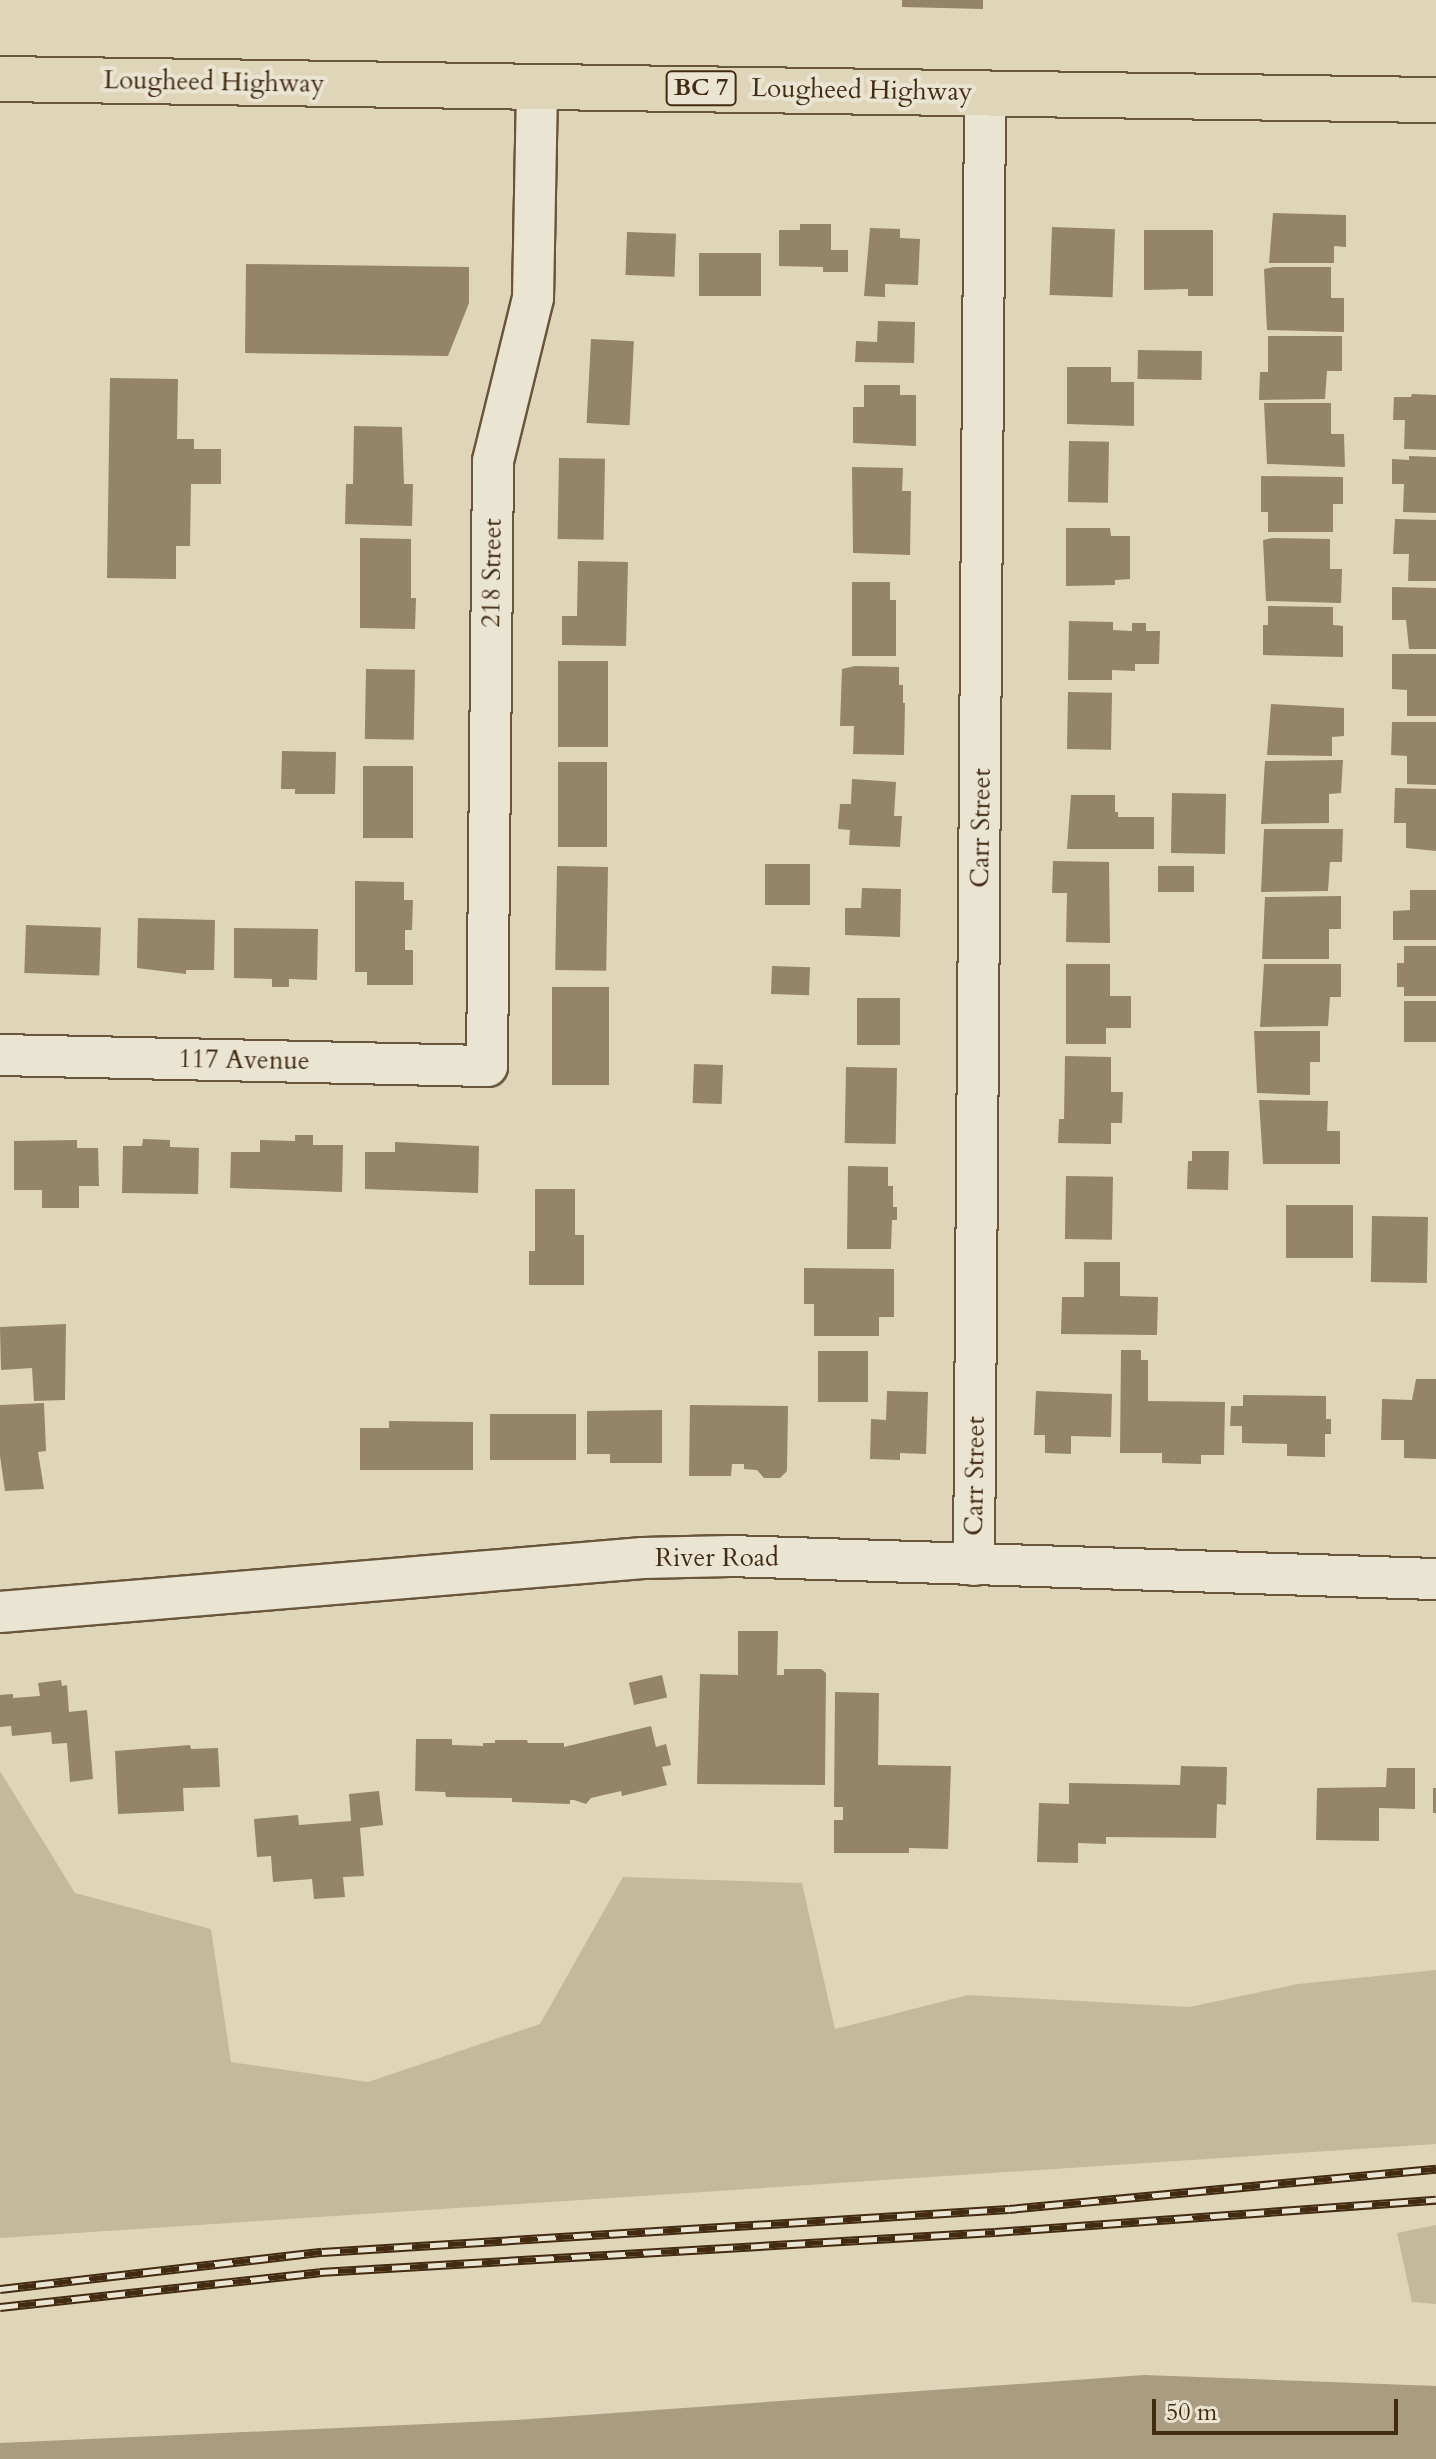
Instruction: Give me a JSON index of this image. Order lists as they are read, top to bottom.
{
  "streets": {
    "highway": ["Lougheed Highway", "BC 7"],
    "street": [
      "218 Street",
      "Carr Street",
      "117 Avenue",
      "River Road"
    ]
  },
  "crossings": [
    ["Lougheed Highway", "218 Street"],
    ["Lougheed Highway", "Carr Street"],
    ["218 Street", "117 Avenue"],
    ["Carr Street", "River Road"]
  ],
  "scale_bar": "50 m"
}
